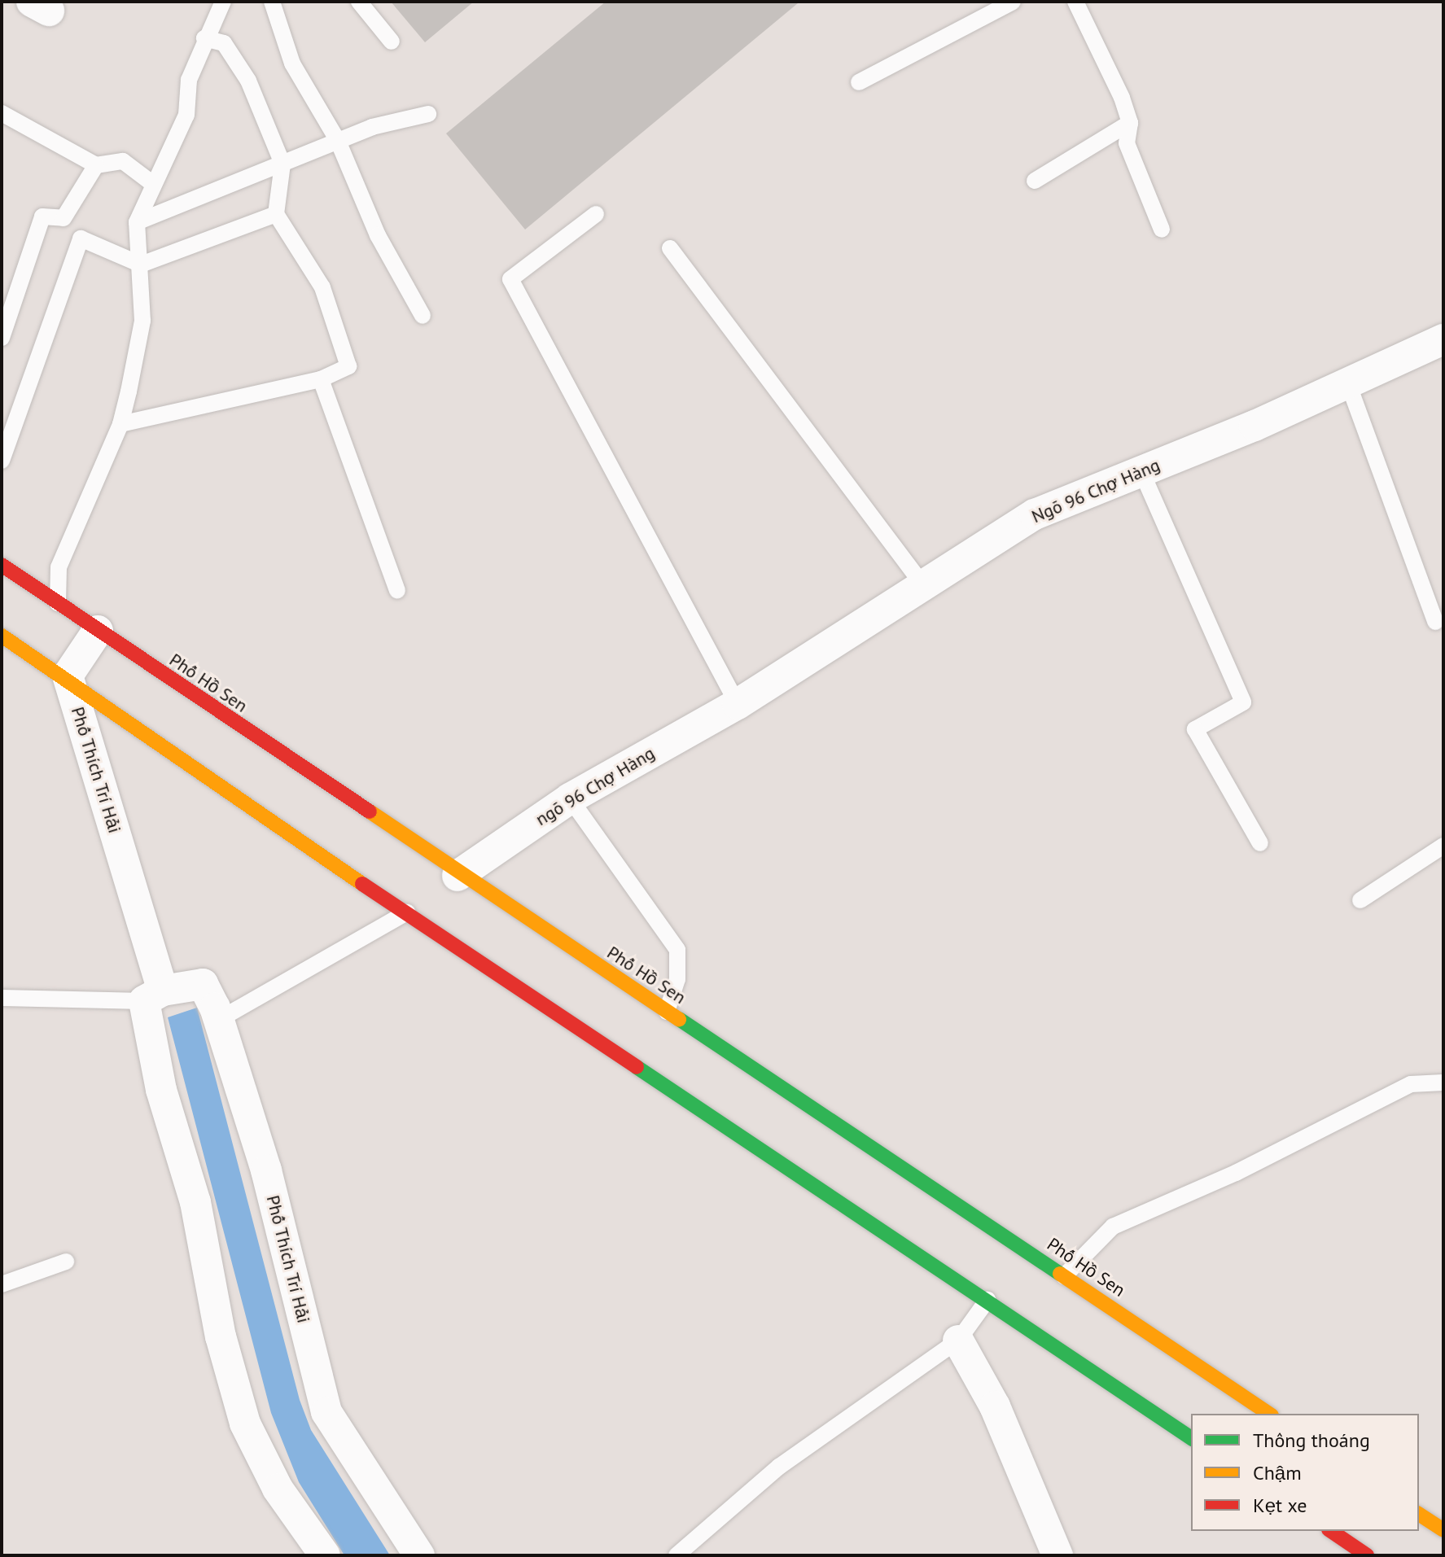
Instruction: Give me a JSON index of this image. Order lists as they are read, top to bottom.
{
  "streets": {
    "main road": ["Phố Hồ Sen"],
    "street": ["Ngõ 96 Chợ Hàng", "Phố Thích Trí Hải", "ngõ 96 Chợ Hàng"]
  },
  "crossings": [
    ["Ngõ 96 Chợ Hàng", "ngõ 96 Chợ Hàng"],
    ["Phố Hồ Sen", "ngõ 96 Chợ Hàng"]
  ],
  "legend": ["Thông thoáng", "Chậm", "Kẹt xe"]
}
